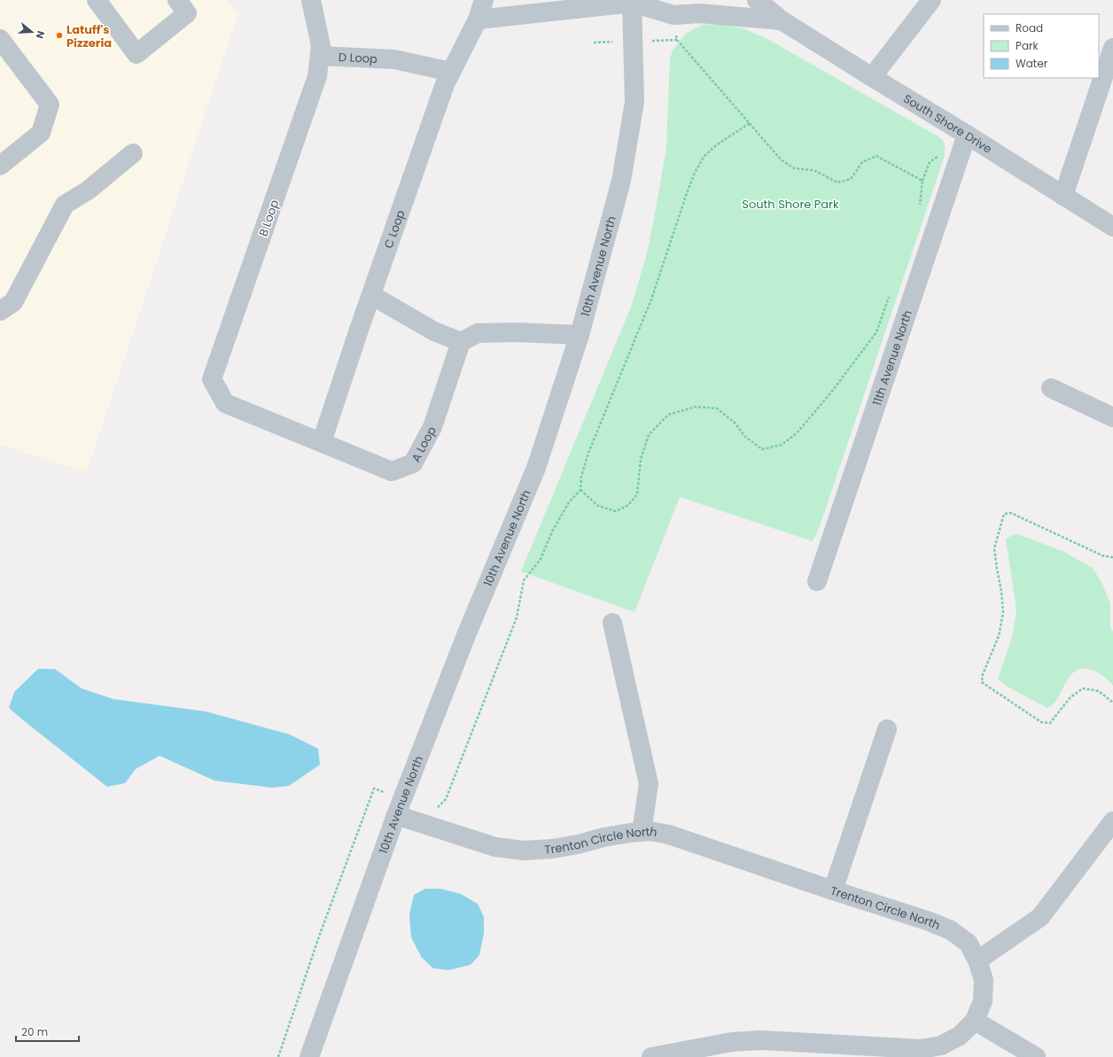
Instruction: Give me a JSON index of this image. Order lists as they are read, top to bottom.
{
  "streets": {
    "street": [
      "D Loop",
      "South Shore Drive",
      "B Loop",
      "C Loop",
      "10th Avenue North",
      "11th Avenue North",
      "A Loop",
      "Trenton Circle North"
    ]
  },
  "crossings": [
    ["D Loop", "B Loop"],
    ["D Loop", "C Loop"],
    ["South Shore Drive", "10th Avenue North"],
    ["South Shore Drive", "11th Avenue North"],
    ["B Loop", "A Loop"],
    ["C Loop", "A Loop"],
    ["10th Avenue North", "Trenton Circle North"]
  ],
  "parks": ["South Shore Park"],
  "places": ["Latuff's Pizzeria"],
  "legend": ["Road", "Park", "Water"],
  "scale_bar": "20 m",
  "north": "right"
}
